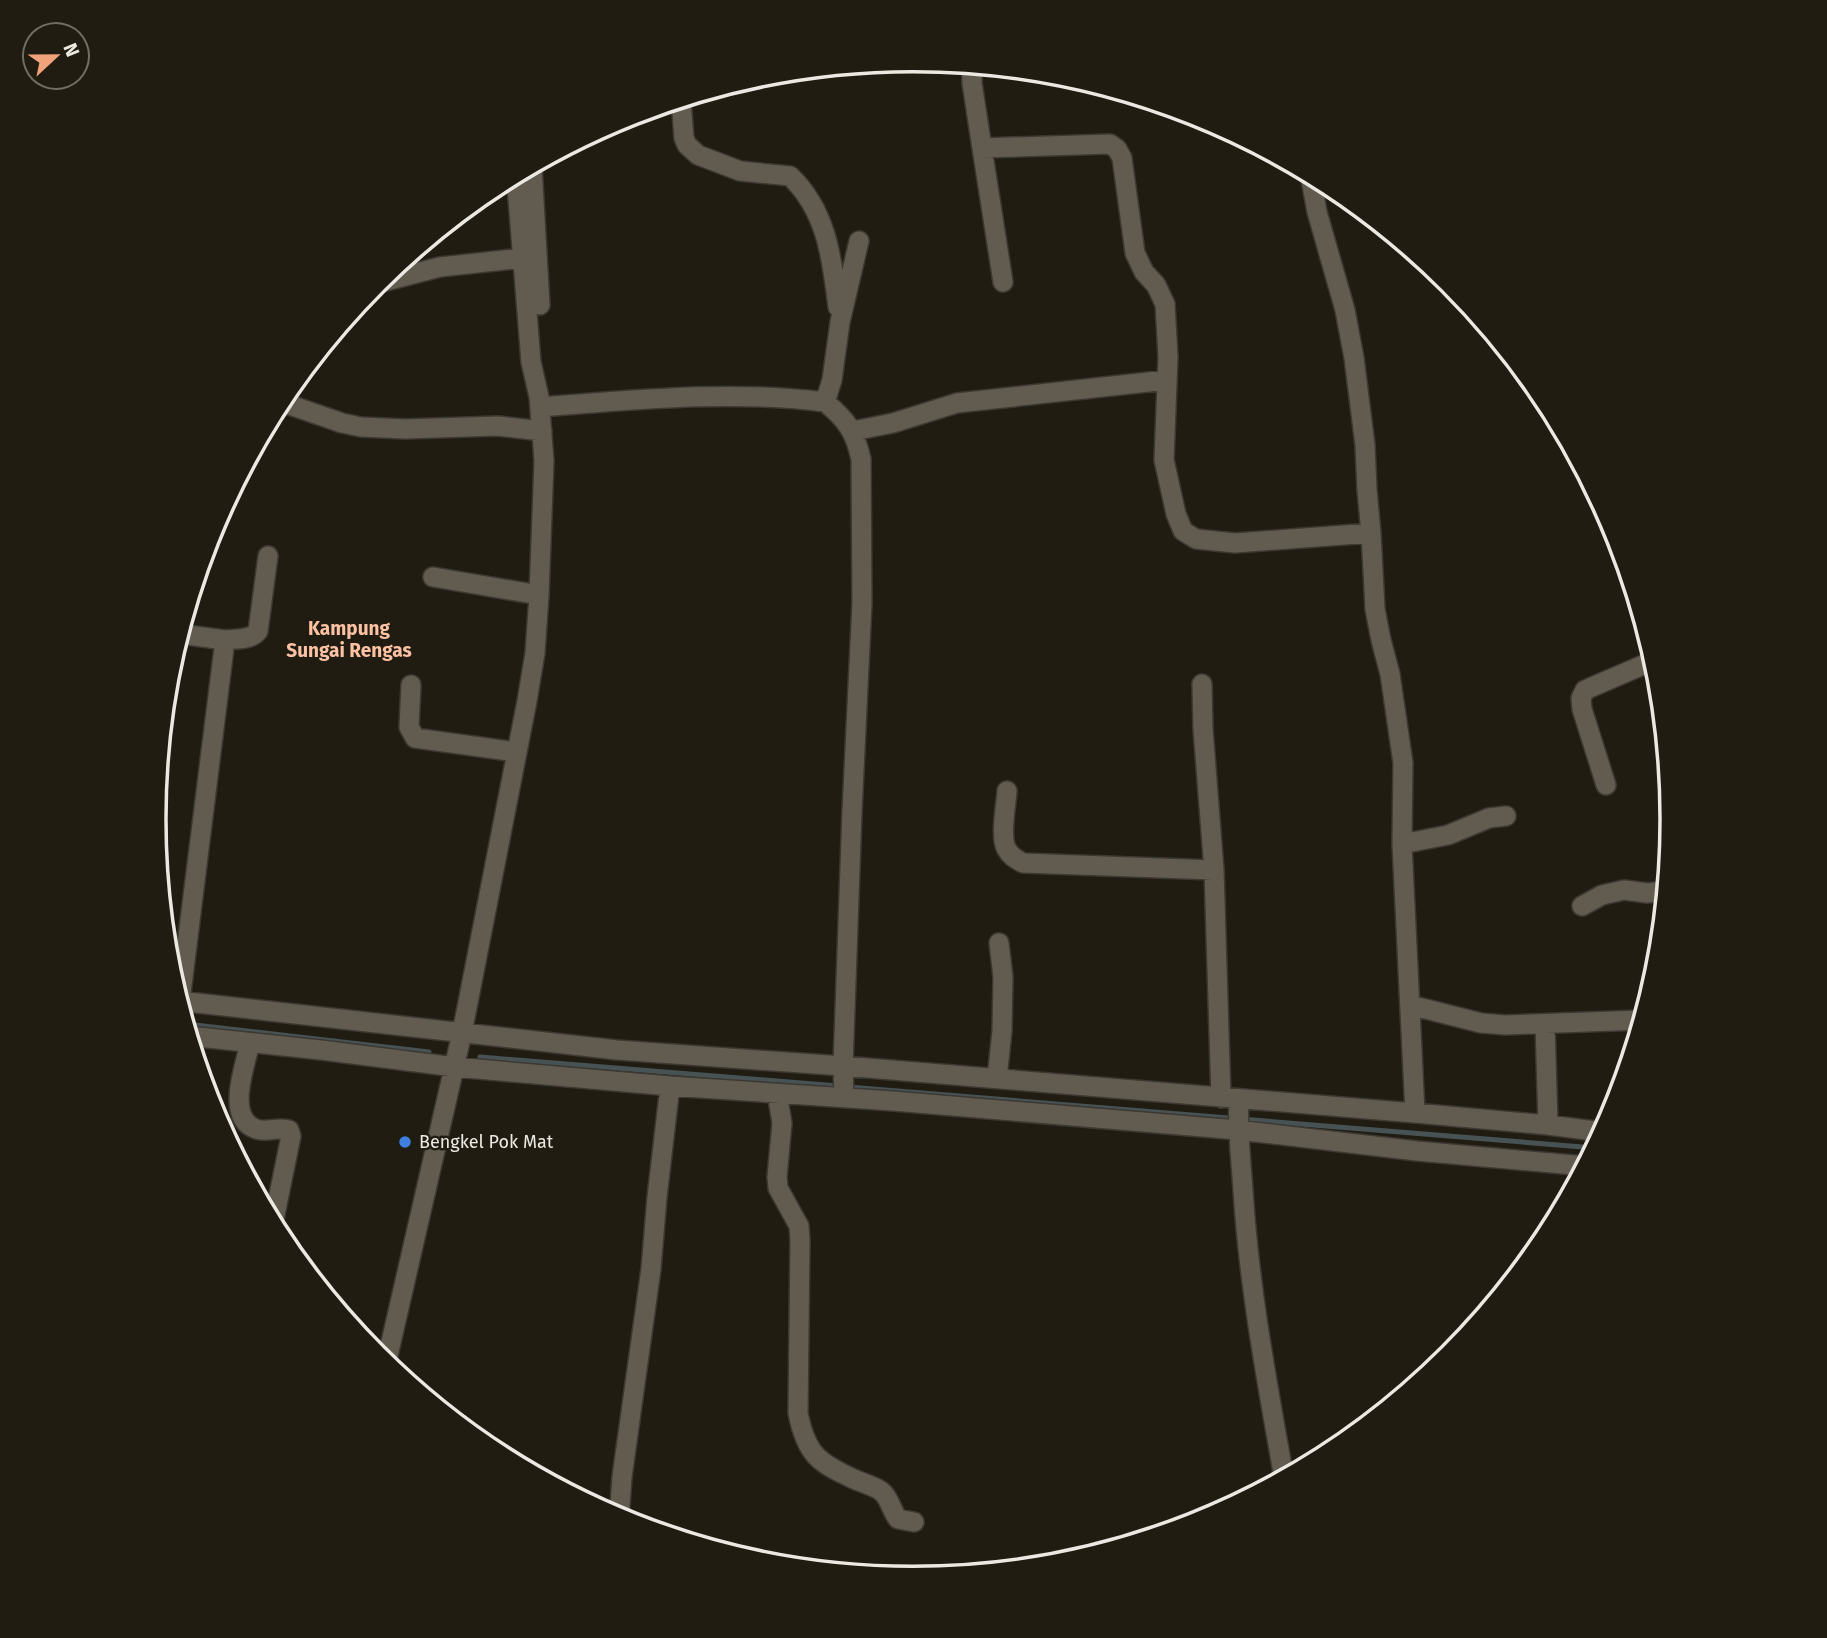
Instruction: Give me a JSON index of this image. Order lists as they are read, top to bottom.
{
  "districts": ["Kampung Sungai Rengas"],
  "places": ["Bengkel Pok Mat"],
  "north": "right"
}
